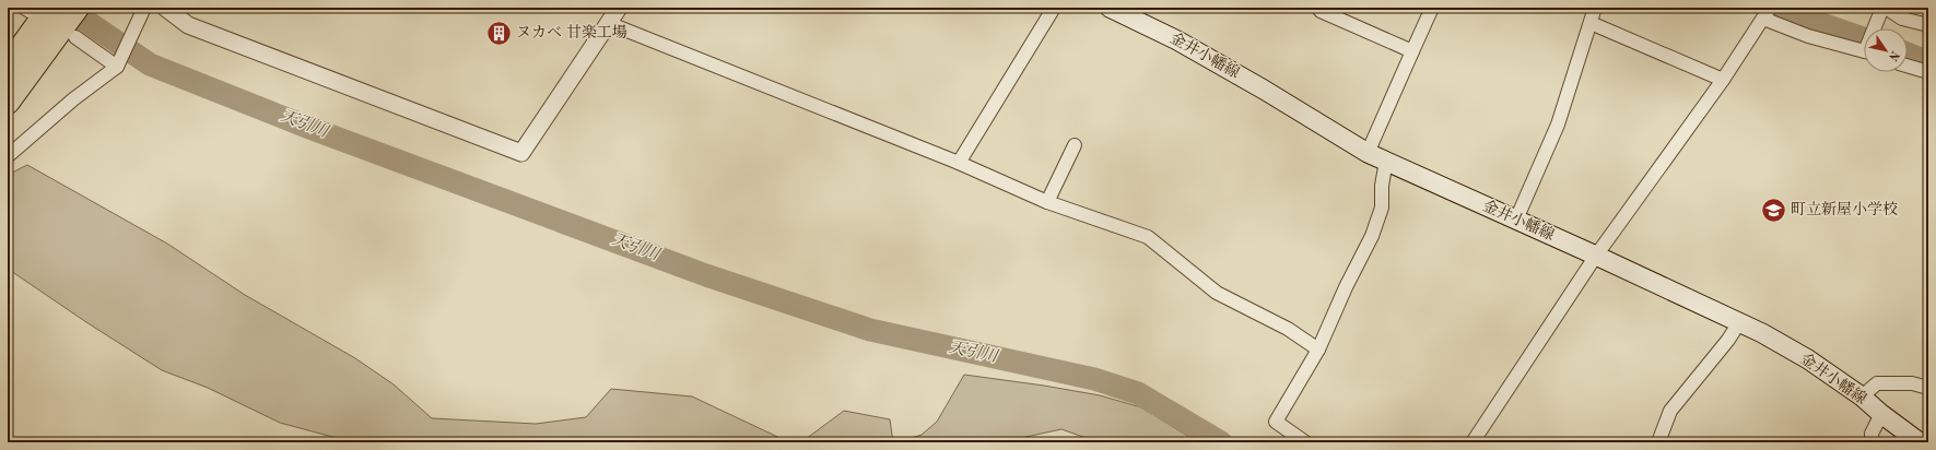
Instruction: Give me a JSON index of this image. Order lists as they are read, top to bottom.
{
  "streets": {
    "main road": ["金井小幡線"]
  },
  "water": ["天引川"],
  "places": {
    "building": ["ヌカベ 甘楽工場"],
    "school or university": ["町立新屋小学校"]
  },
  "north": "bottom right"
}
